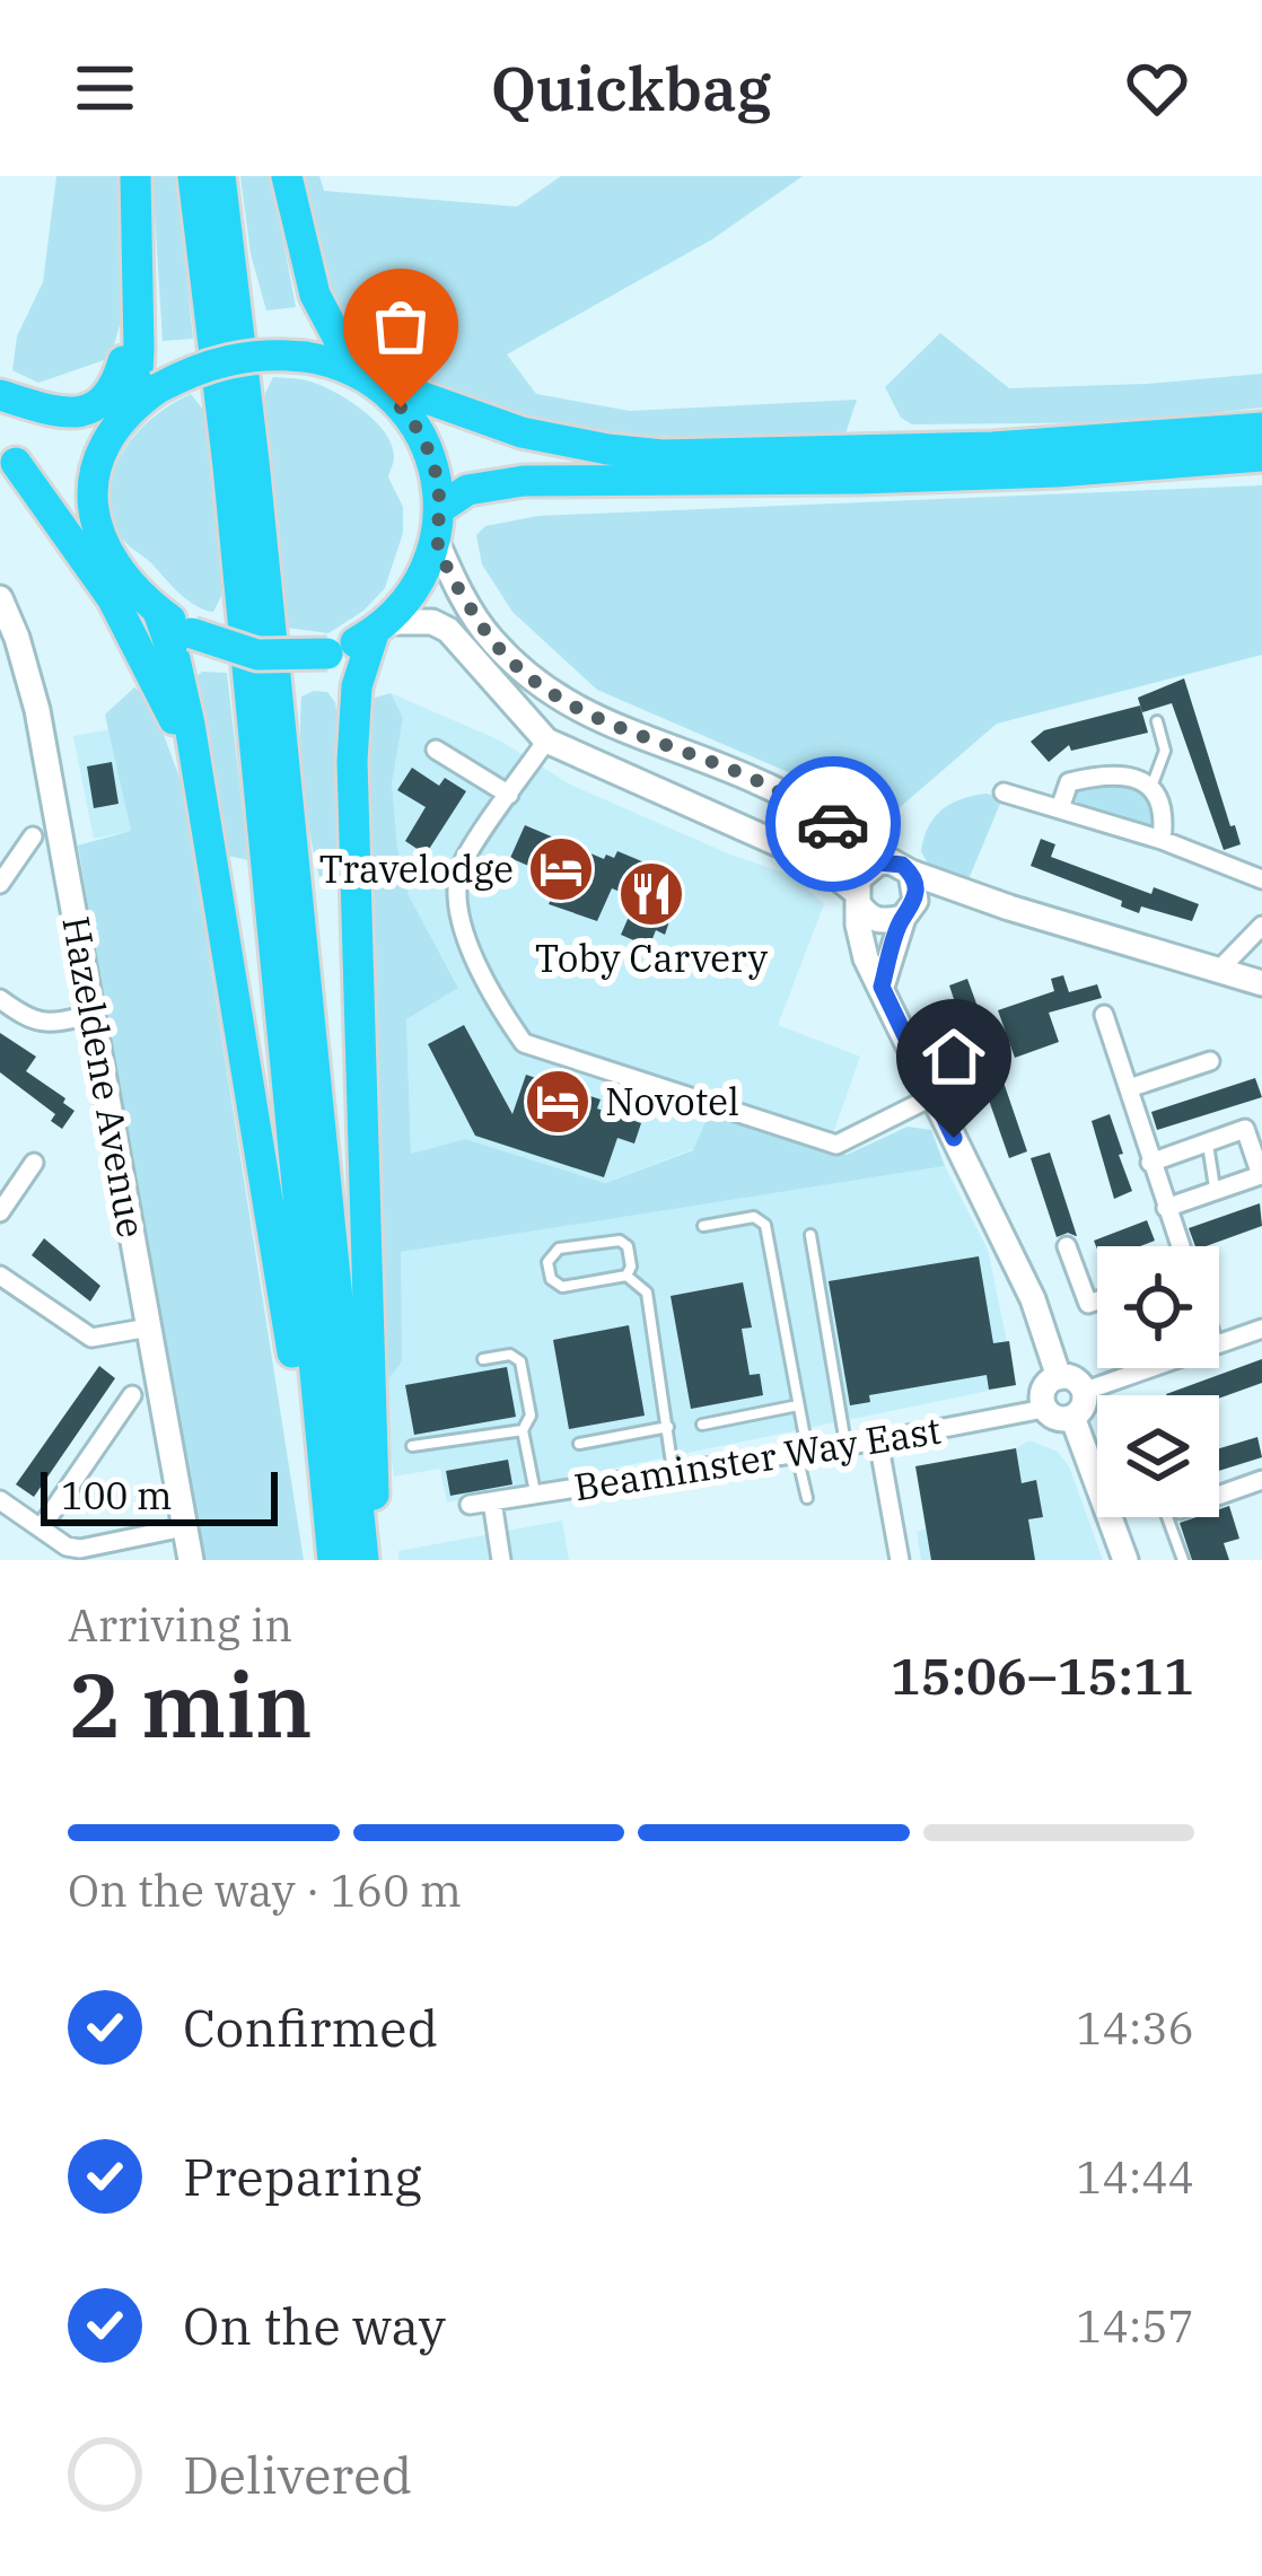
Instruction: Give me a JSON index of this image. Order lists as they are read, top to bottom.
{
  "streets": {
    "street": ["Hazeldene Avenue", "Beaminster Way East"]
  },
  "places": {
    "hotel": ["Travelodge", "Novotel"],
    "restaurant": ["Toby Carvery"]
  },
  "scale_bar": "100 m",
  "page": {
    "header": "Quickbag",
    "scale": "100 m",
    "heading": ["2 min", "Arriving in", "15:06–15:11"],
    "bar": "On the way · 160 m",
    "list": [
      ["Confirmed", "14:36"],
      ["Preparing", "14:44"],
      ["On the way", "14:57"],
      "Delivered"
    ]
  }
}
